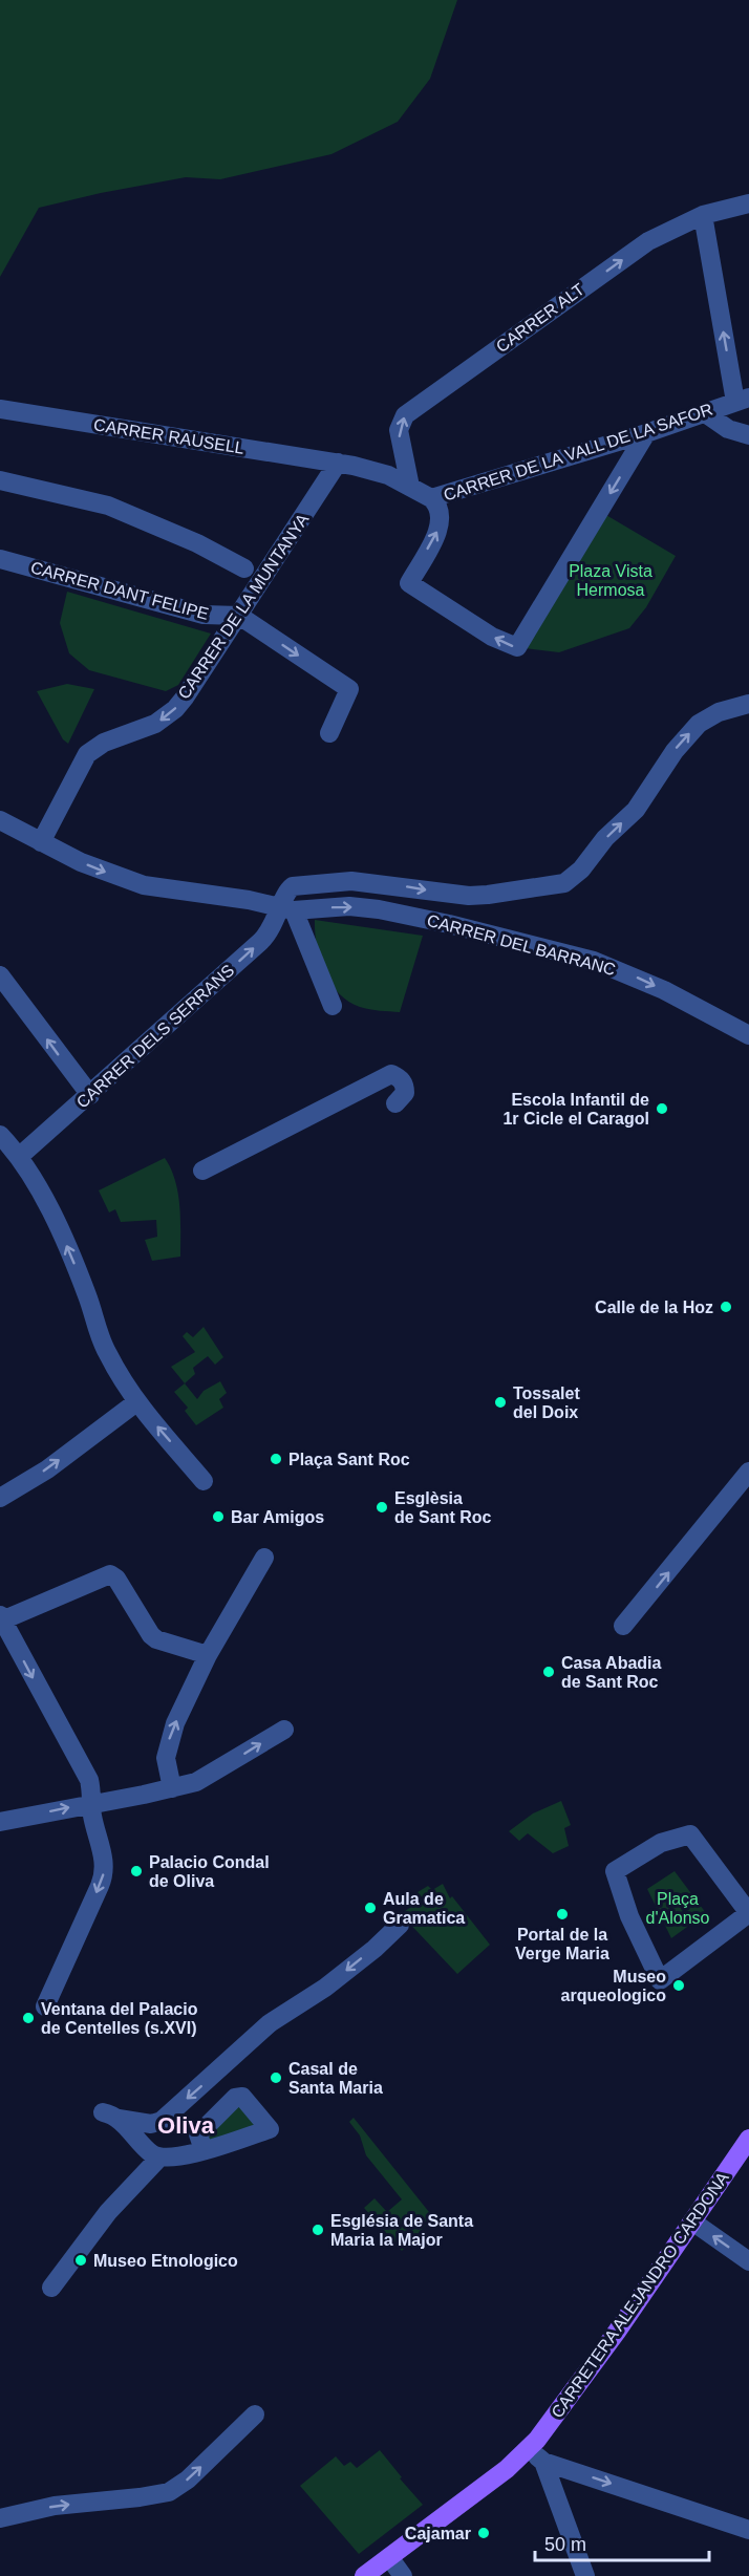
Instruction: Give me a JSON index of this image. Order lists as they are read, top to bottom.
{
  "streets": {
    "main road": ["CARRETERA ALEJANDRO CARDONA"],
    "street": [
      "CARRER ALT",
      "CARRER RAUSELL",
      "CARRER DE LA VALL DE LA SAFOR",
      "CARRER DANT FELIPE",
      "CARRER DE LA MUNTANYA",
      "CARRER DEL BARRANC",
      "CARRER DELS SERRANS"
    ]
  },
  "crossings": [
    ["CARRER ALT", "CARRER DE LA VALL DE LA SAFOR"],
    ["CARRER RAUSELL", "CARRER DE LA VALL DE LA SAFOR"],
    ["CARRER RAUSELL", "CARRER DE LA MUNTANYA"],
    ["CARRER DE LA VALL DE LA SAFOR", "CARRER DE LA MUNTANYA"],
    ["CARRER DANT FELIPE", "CARRER DE LA MUNTANYA"],
    ["CARRER DE LA MUNTANYA", "CARRER DEL BARRANC"],
    ["CARRER DEL BARRANC", "CARRER DELS SERRANS"]
  ],
  "one_way": [
    "CARRER ALT",
    "CARRER DE LA MUNTANYA",
    "CARRER DEL BARRANC",
    "CARRER DELS SERRANS"
  ],
  "districts": ["Oliva"],
  "parks": ["Plaza Vista Hermosa", "Plaça d'Alonso"],
  "places": [
    "Escola Infantil de 1r Cicle el Caragol",
    "Calle de la Hoz",
    "Tossalet del Doix",
    "Plaça Sant Roc",
    "Esglèsia de Sant Roc",
    "Bar Amigos",
    "Casa Abadia de Sant Roc",
    "Palacio Condal de Oliva",
    "Aula de Gramatica",
    "Portal de la Verge Maria",
    "Museo arqueologico",
    "Ventana del Palacio de Centelles (s.XVI)",
    "Casal de Santa Maria",
    "Església de Santa Maria la Major",
    "Museo Etnologico",
    "Cajamar"
  ],
  "scale_bar": "50 m"
}
